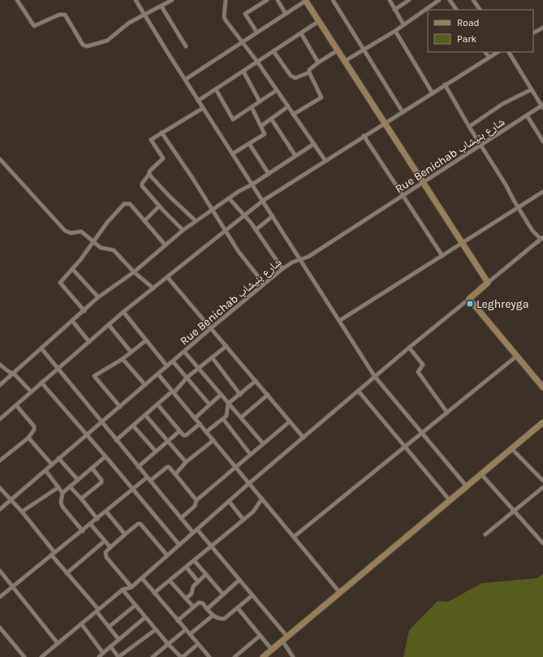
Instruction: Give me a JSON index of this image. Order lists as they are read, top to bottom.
{
  "streets": {
    "street": ["Rue Benichab شارع بنيشاب"]
  },
  "places": {
    "transit": ["Leghreyga"]
  },
  "legend": ["Road", "Park"]
}
